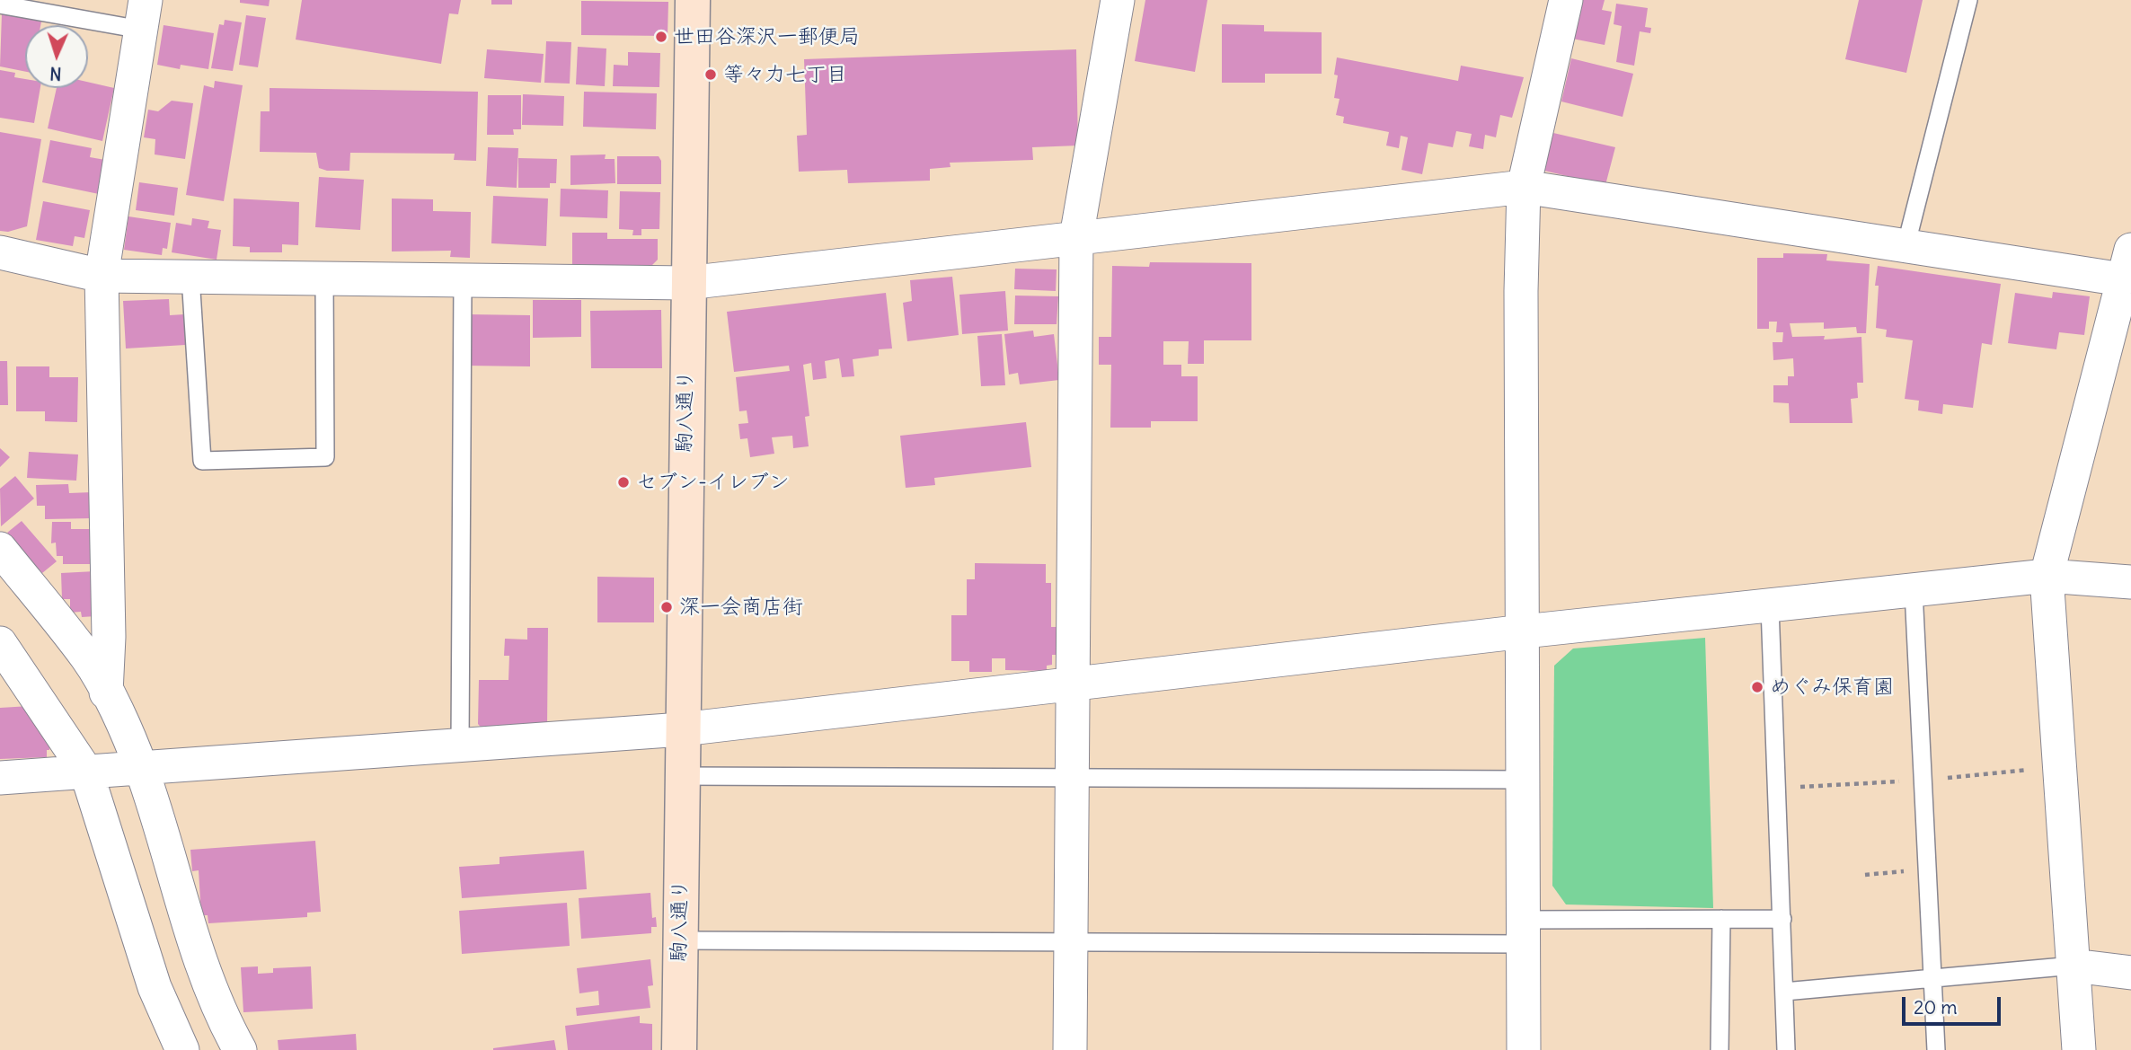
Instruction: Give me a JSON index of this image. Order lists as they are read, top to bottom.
{
  "streets": {
    "street": ["駒八通り"]
  },
  "places": [
    "世田谷深沢一郵便局",
    "等々力七丁目",
    "セブン-イレブン",
    "深一会商店街",
    "めぐみ保育園"
  ],
  "scale_bar": "20 m",
  "north": "bottom"
}
